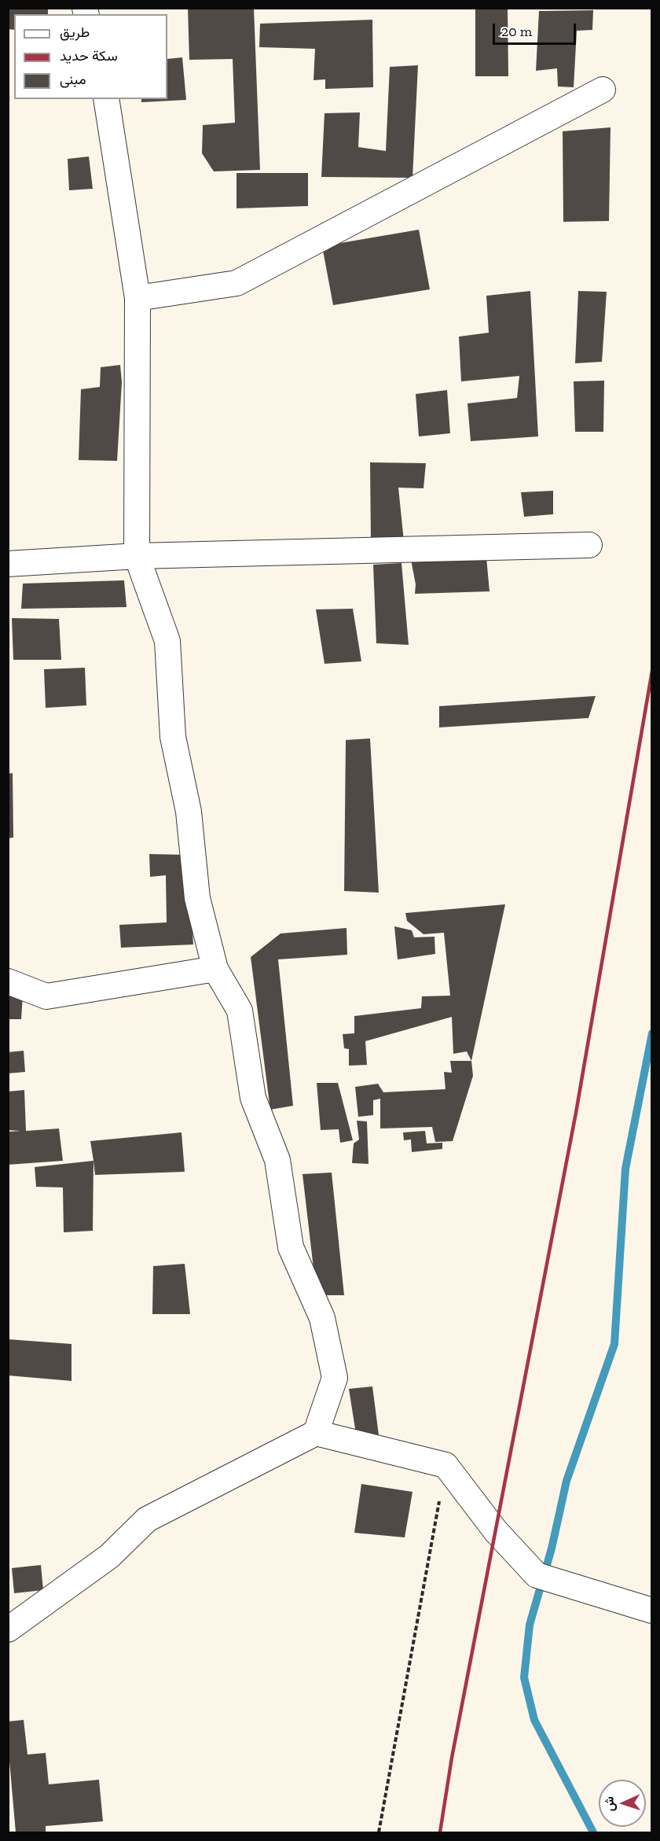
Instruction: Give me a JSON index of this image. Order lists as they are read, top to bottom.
{
  "legend": ["طريق", "سكة حديد", "مبنى"],
  "scale_bar": "20 m",
  "north": "left"
}
